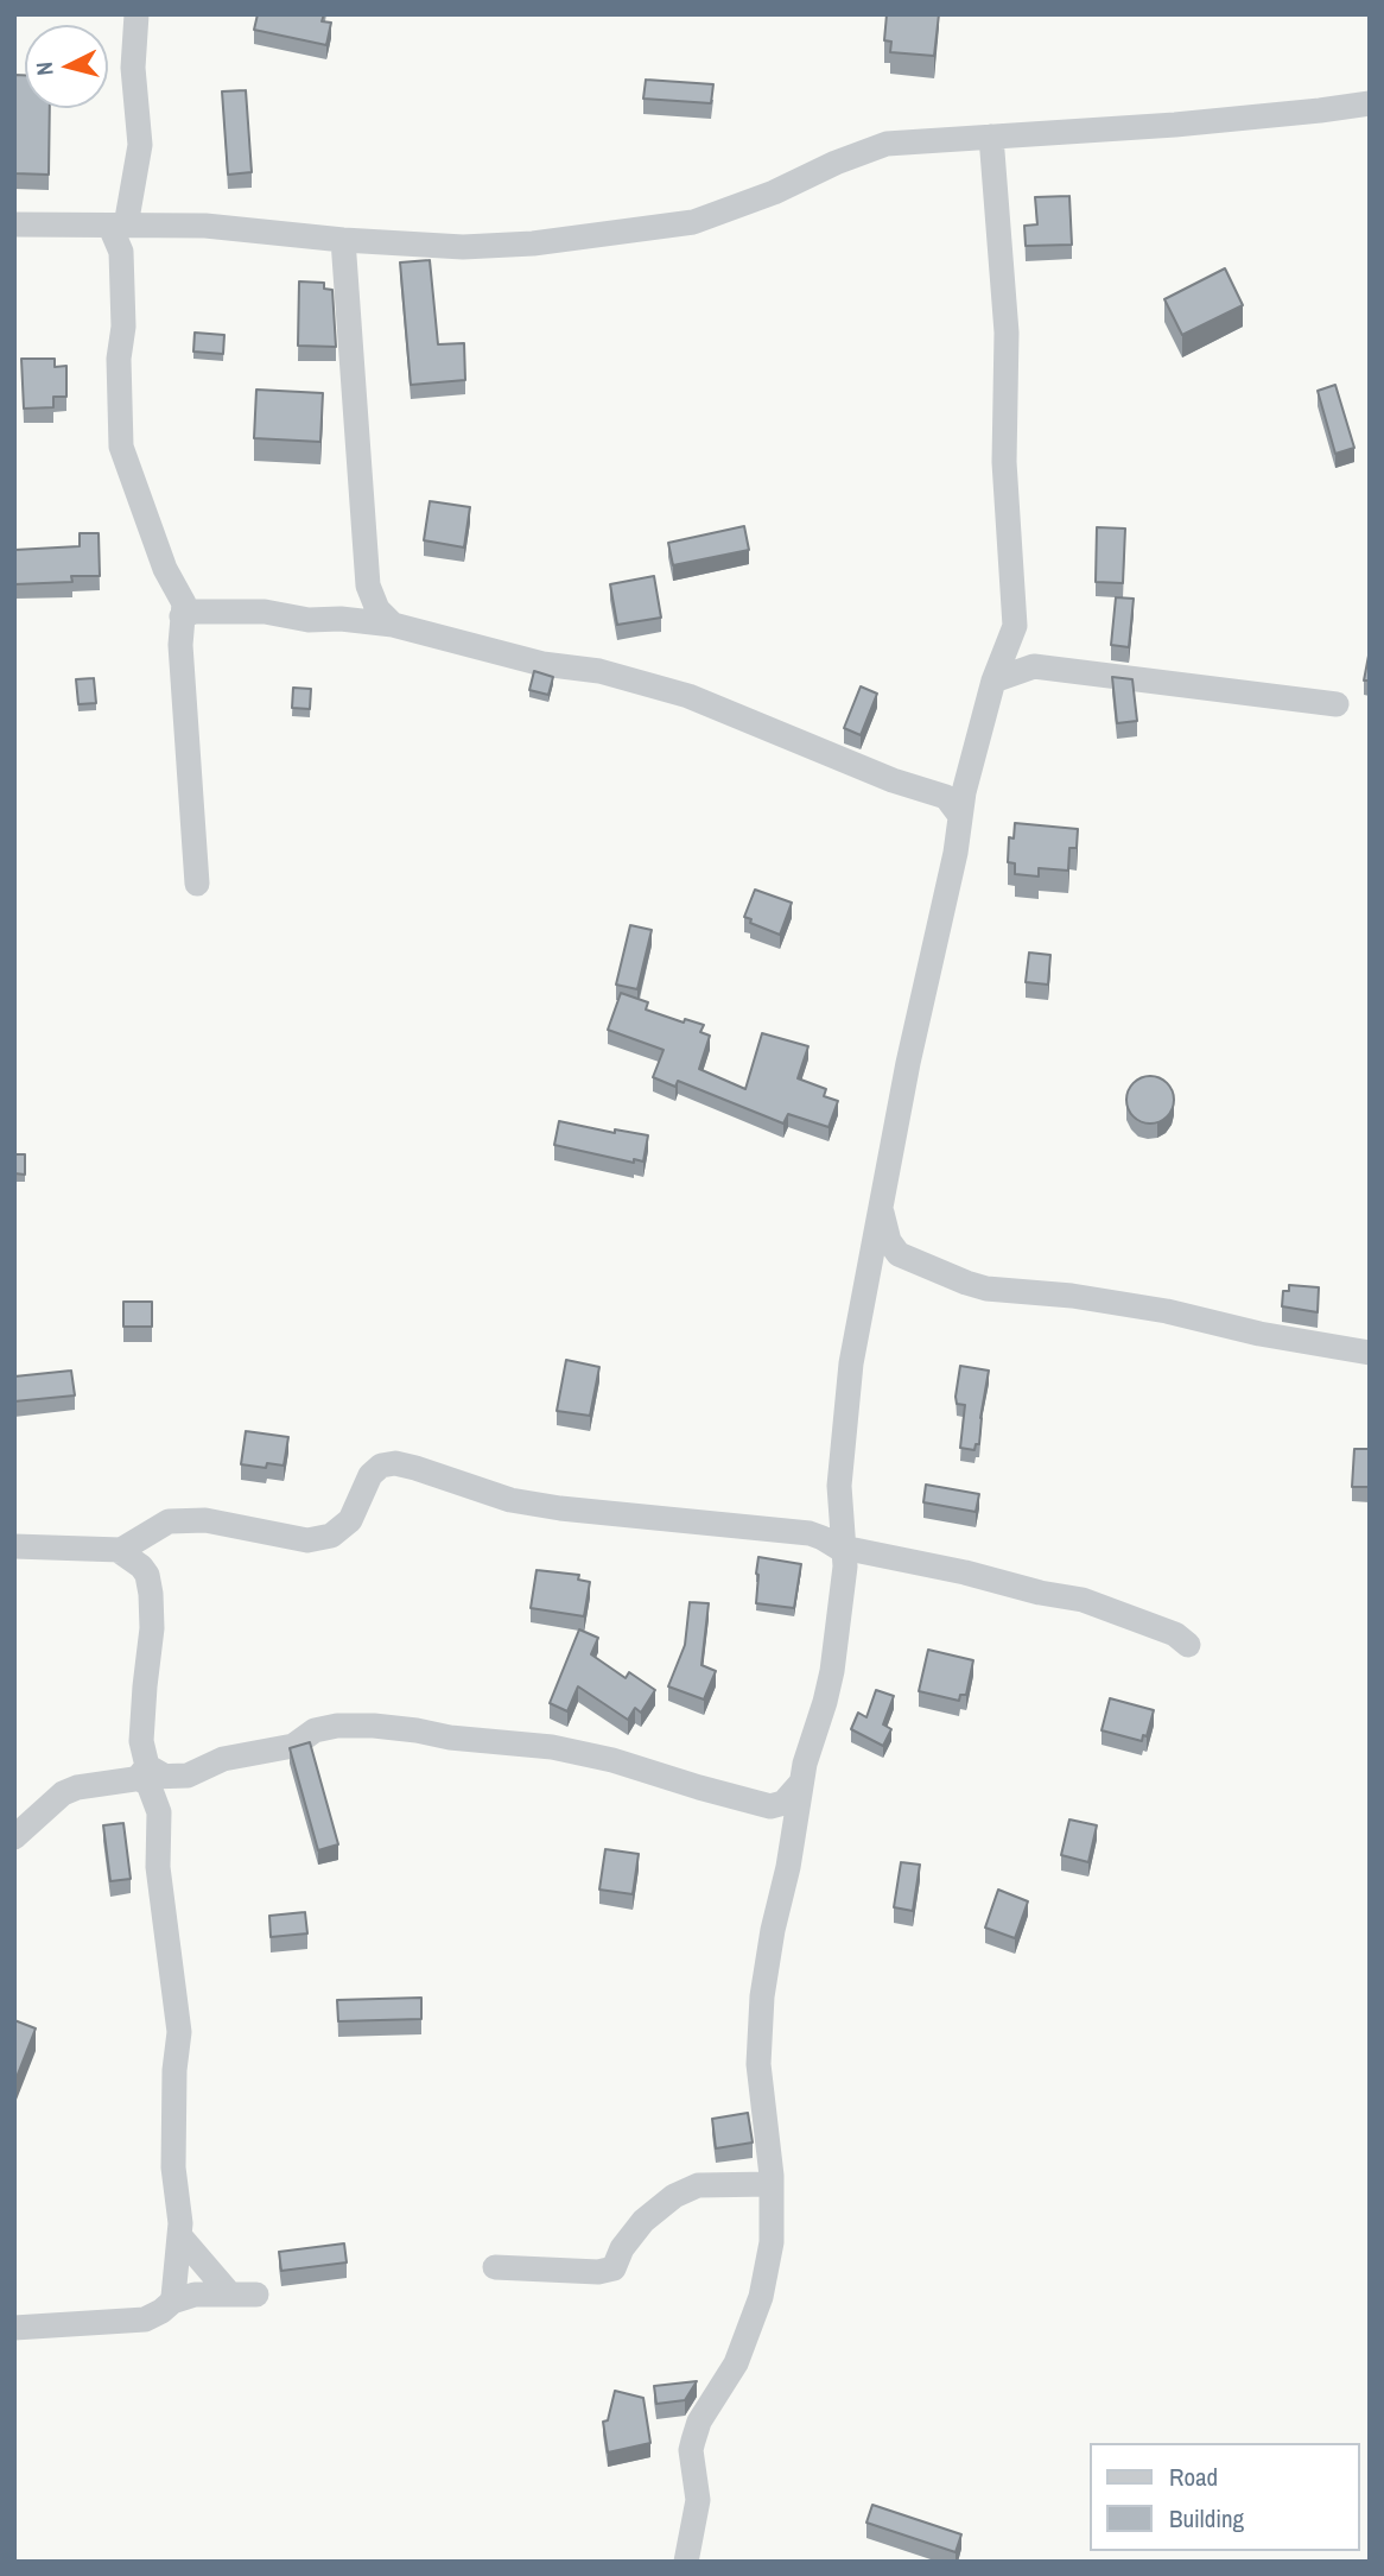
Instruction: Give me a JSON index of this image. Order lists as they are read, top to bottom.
{
  "legend": ["Road", "Building"],
  "north": "left"
}
